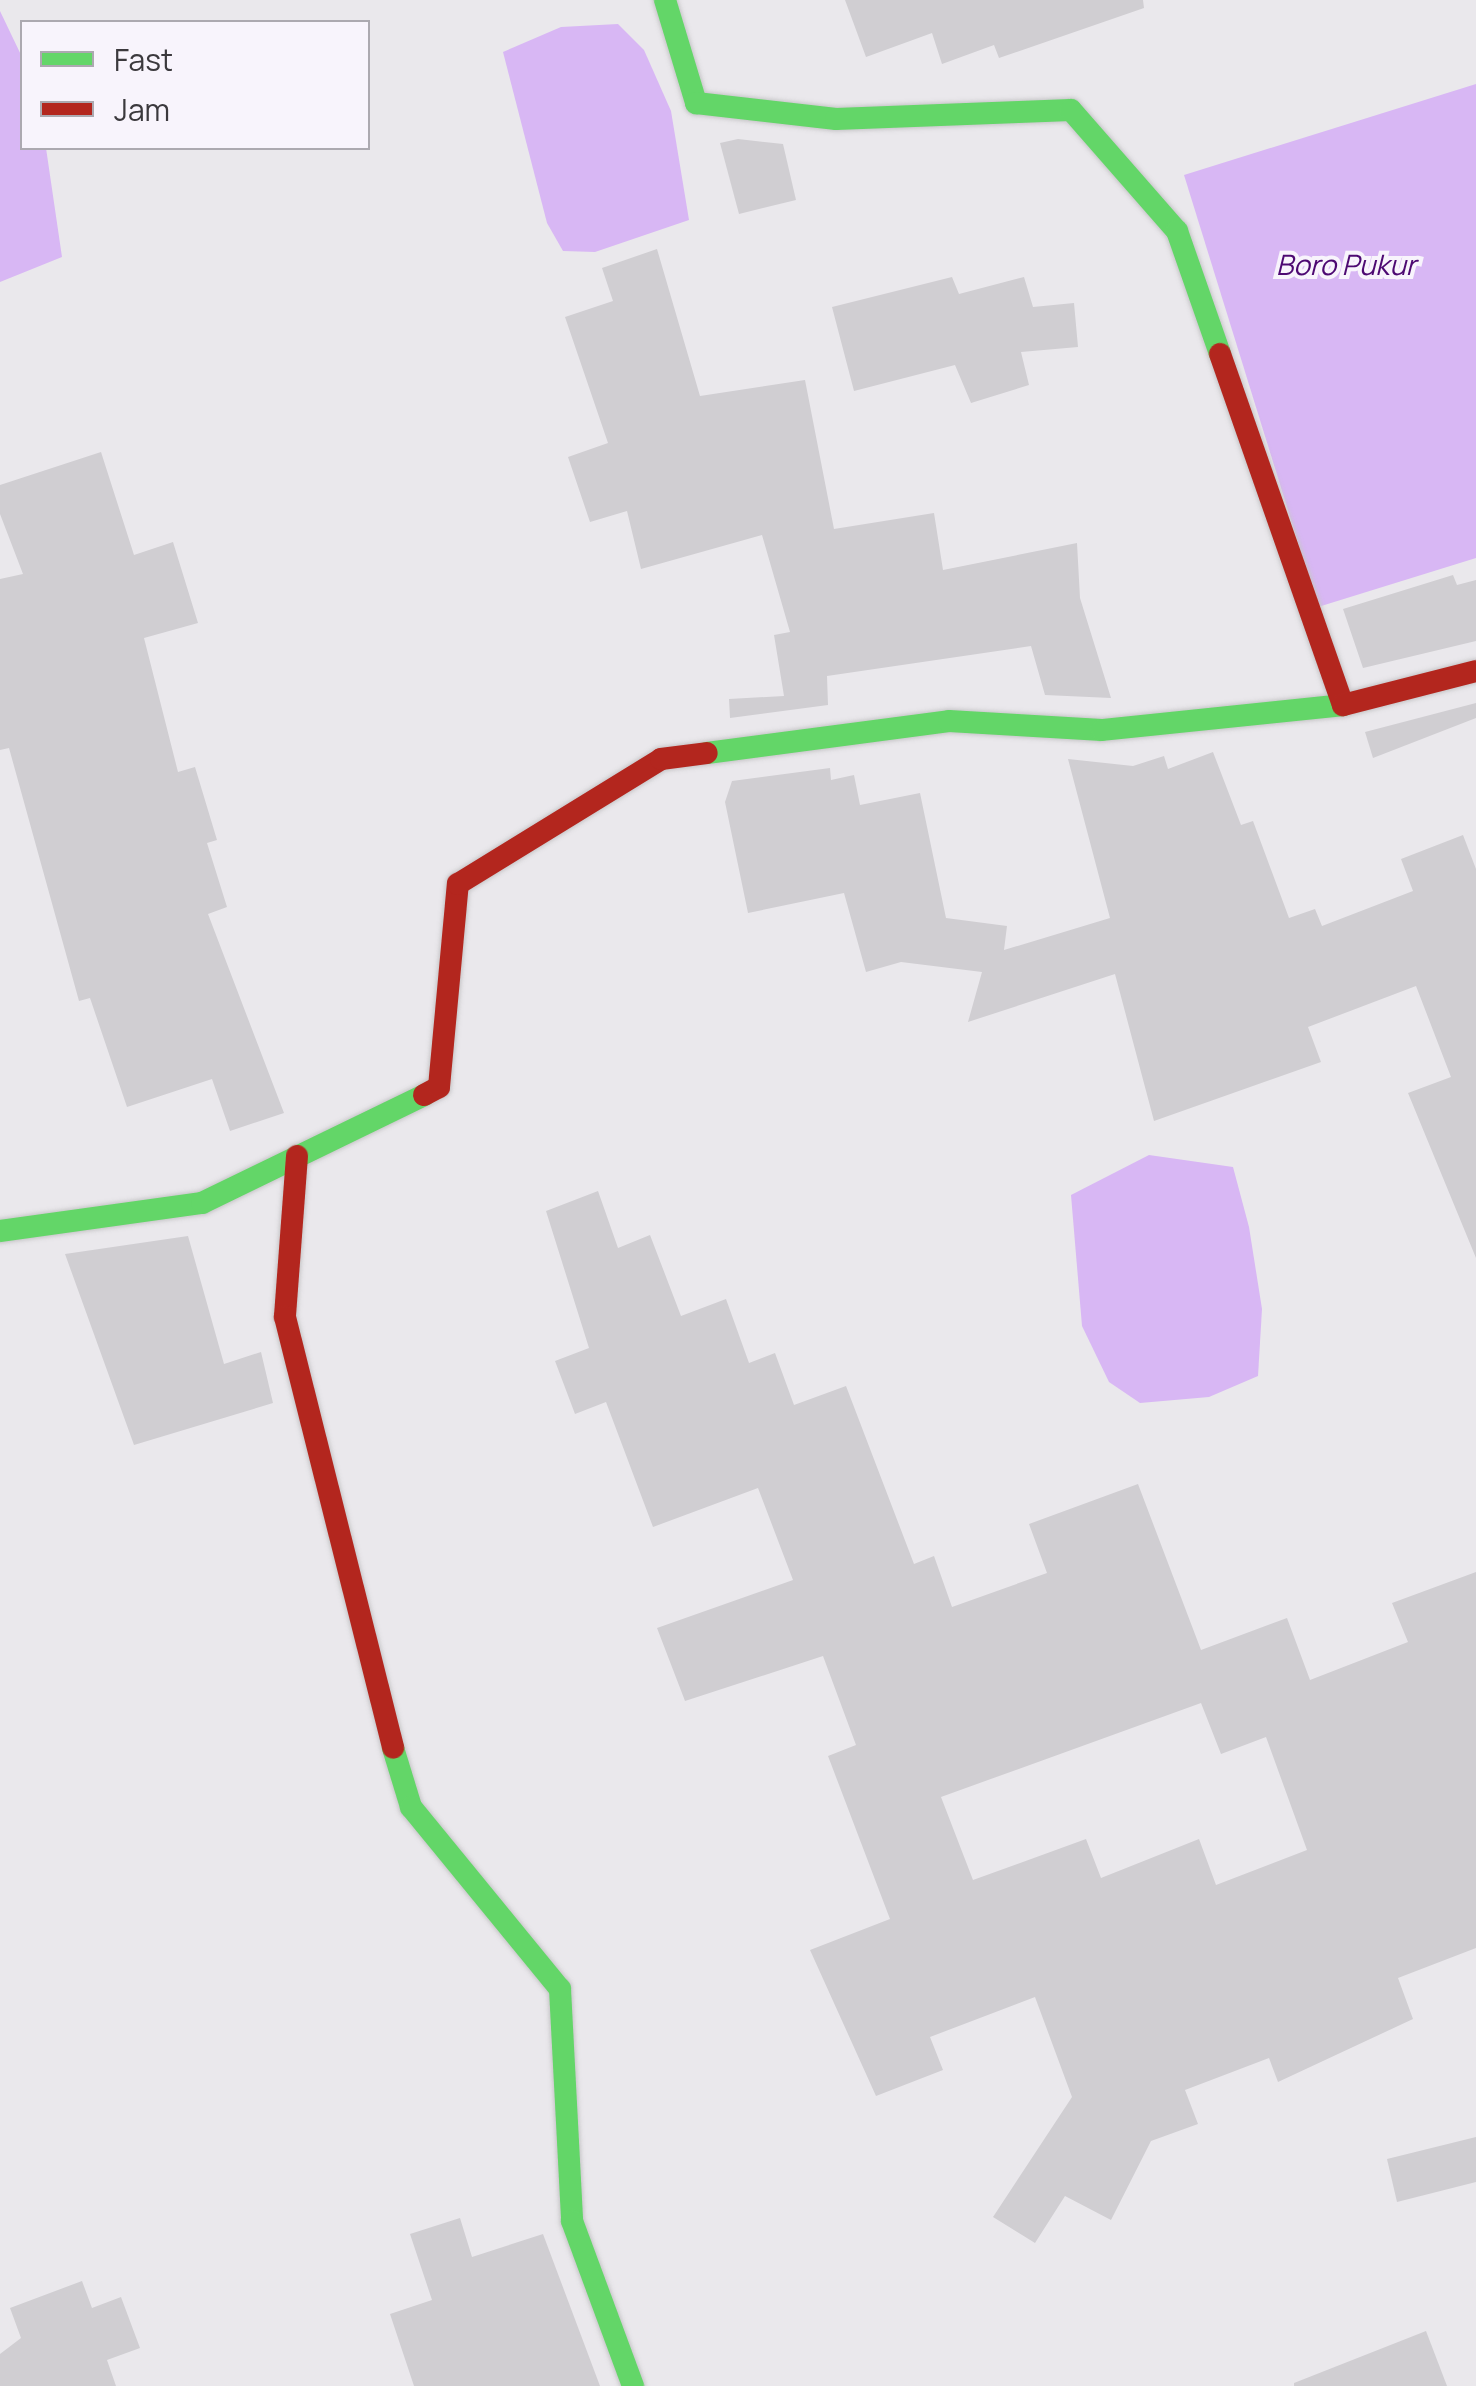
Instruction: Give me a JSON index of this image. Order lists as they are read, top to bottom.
{
  "water": ["Boro Pukur"],
  "legend": ["Fast", "Jam"]
}
